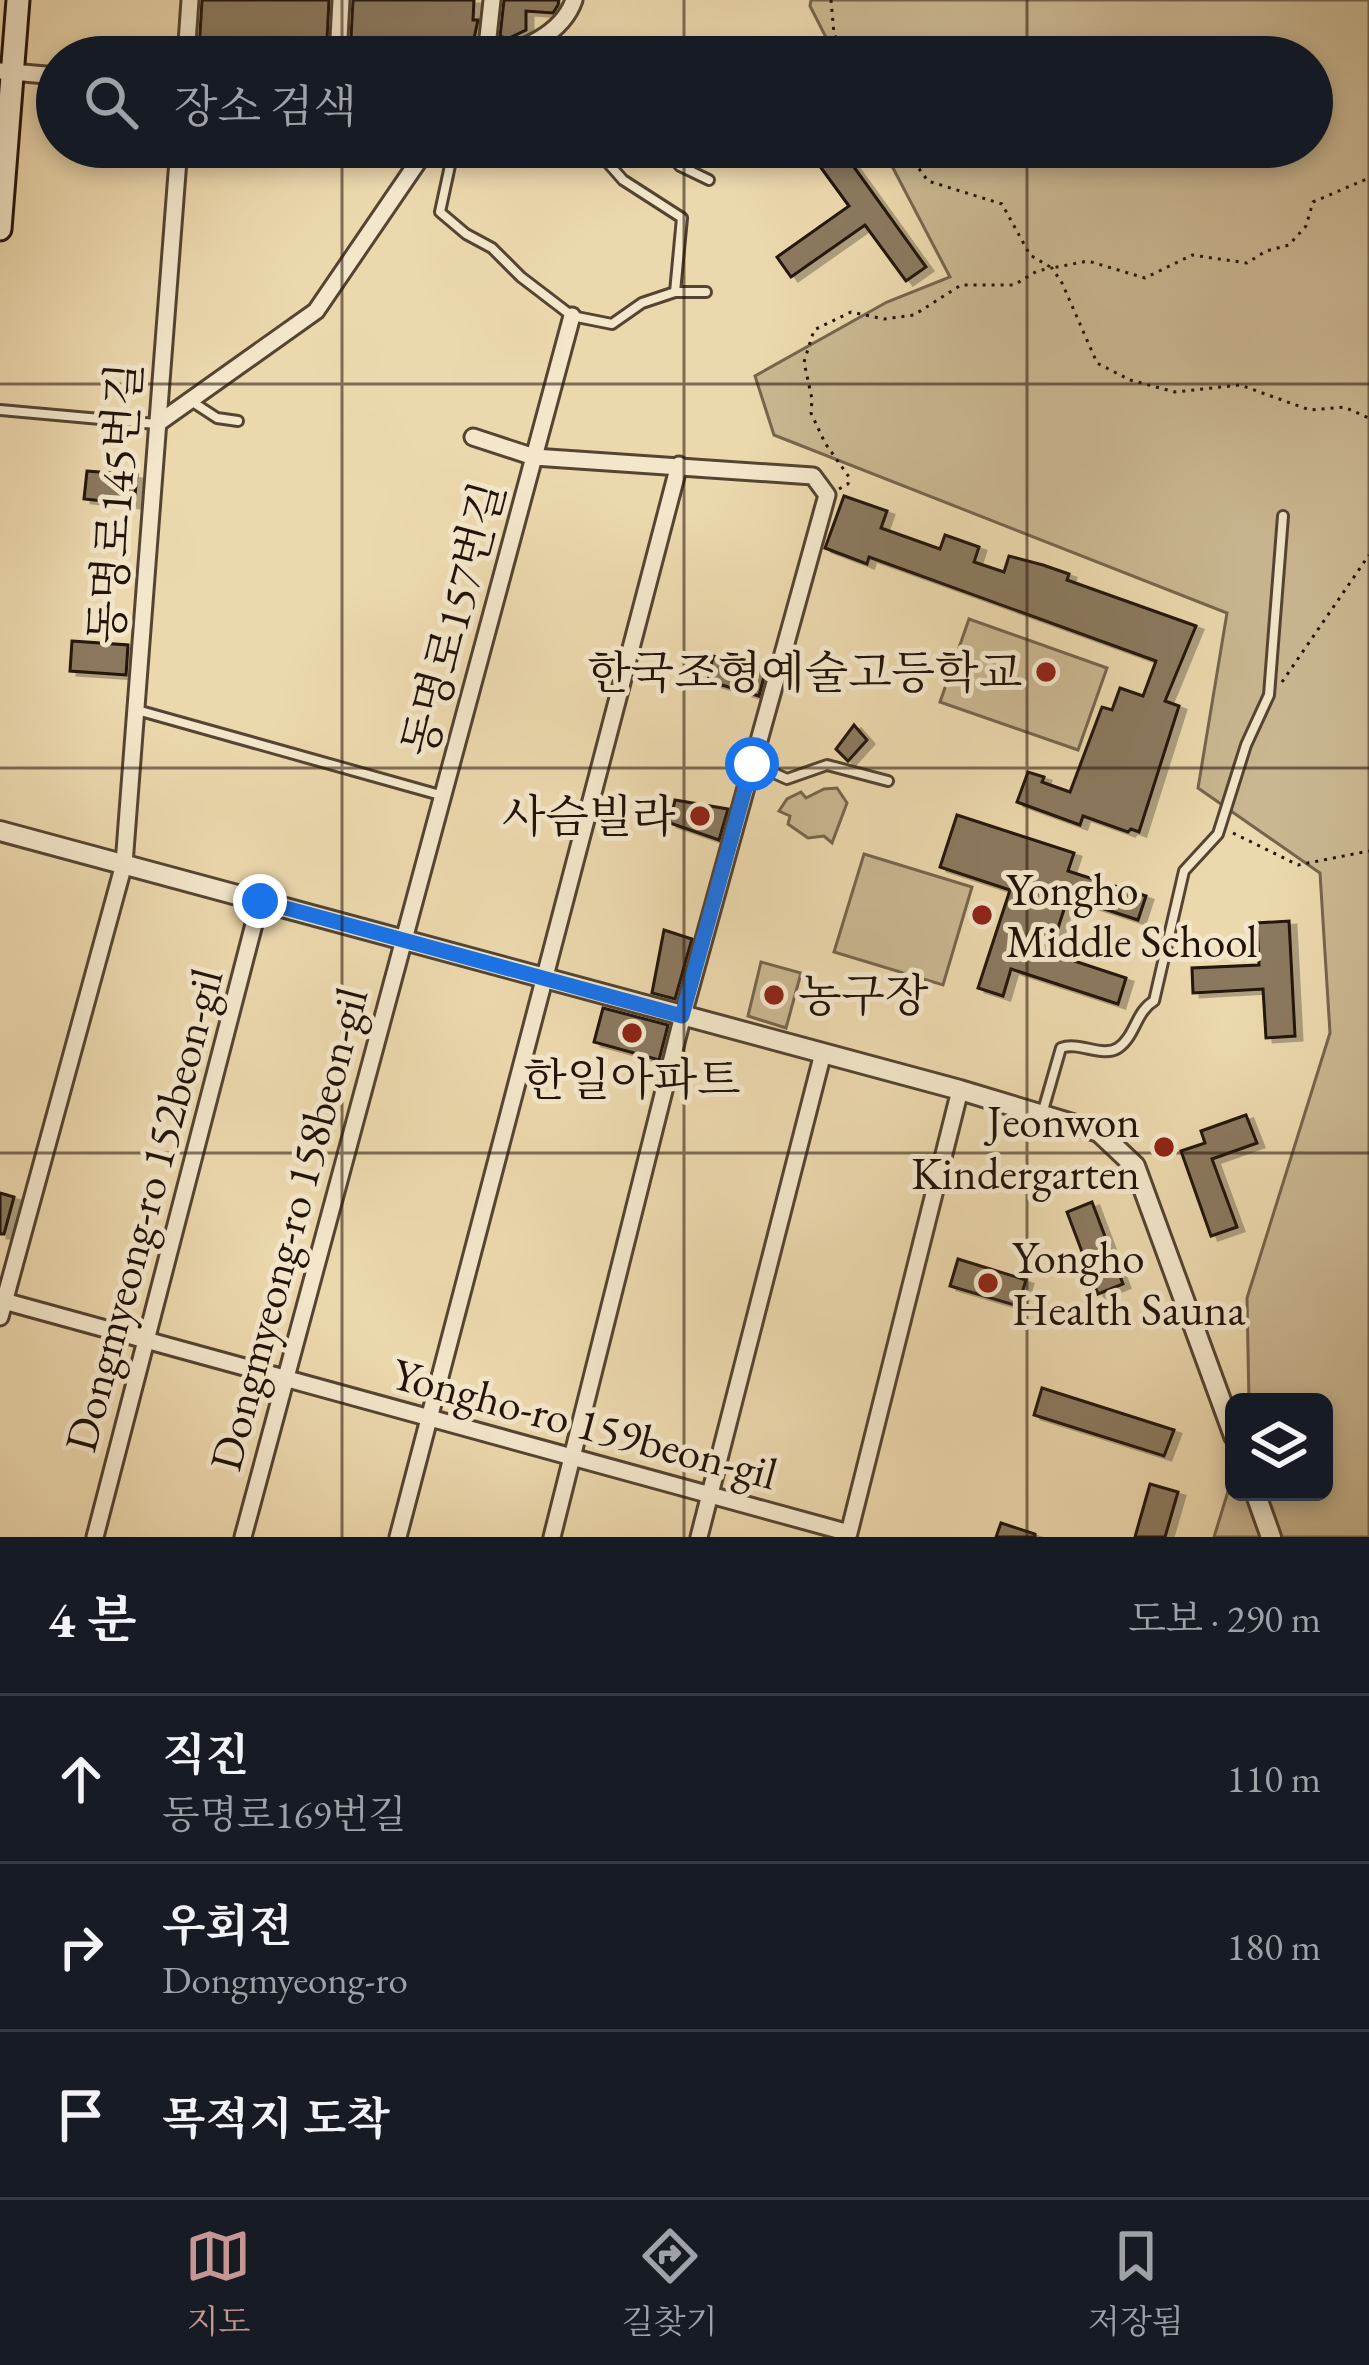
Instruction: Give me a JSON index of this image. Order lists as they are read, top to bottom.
{
  "streets": {
    "street": [
      "동명로145번길",
      "동명로157번길",
      "Dongmyeong-ro 152beon-gil",
      "Dongmyeong-ro 158beon-gil",
      "Yongho-ro 159beon-gil"
    ]
  },
  "crossings": [
    ["동명로145번길", "Yongho-ro 159beon-gil"],
    ["동명로157번길", "Dongmyeong-ro 158beon-gil"],
    ["Dongmyeong-ro 152beon-gil", "Yongho-ro 159beon-gil"],
    ["Dongmyeong-ro 158beon-gil", "Yongho-ro 159beon-gil"]
  ],
  "places": [
    "한국조형예술고등학교",
    "사슴빌라",
    "Yongho Middle School",
    "농구장",
    "한일아파트",
    "Jeonwon Kindergarten",
    "Yongho Health Sauna"
  ],
  "page": {
    "search": "장소 검색",
    "heading": ["4 분", "도보 · 290 m"],
    "list": [
      ["직진", "동명로169번길", "110 m"],
      ["우회전", "Dongmyeong-ro", "180 m"],
      "목적지 도착"
    ],
    "nav": ["지도", "길찾기", "저장됨"]
  }
}
